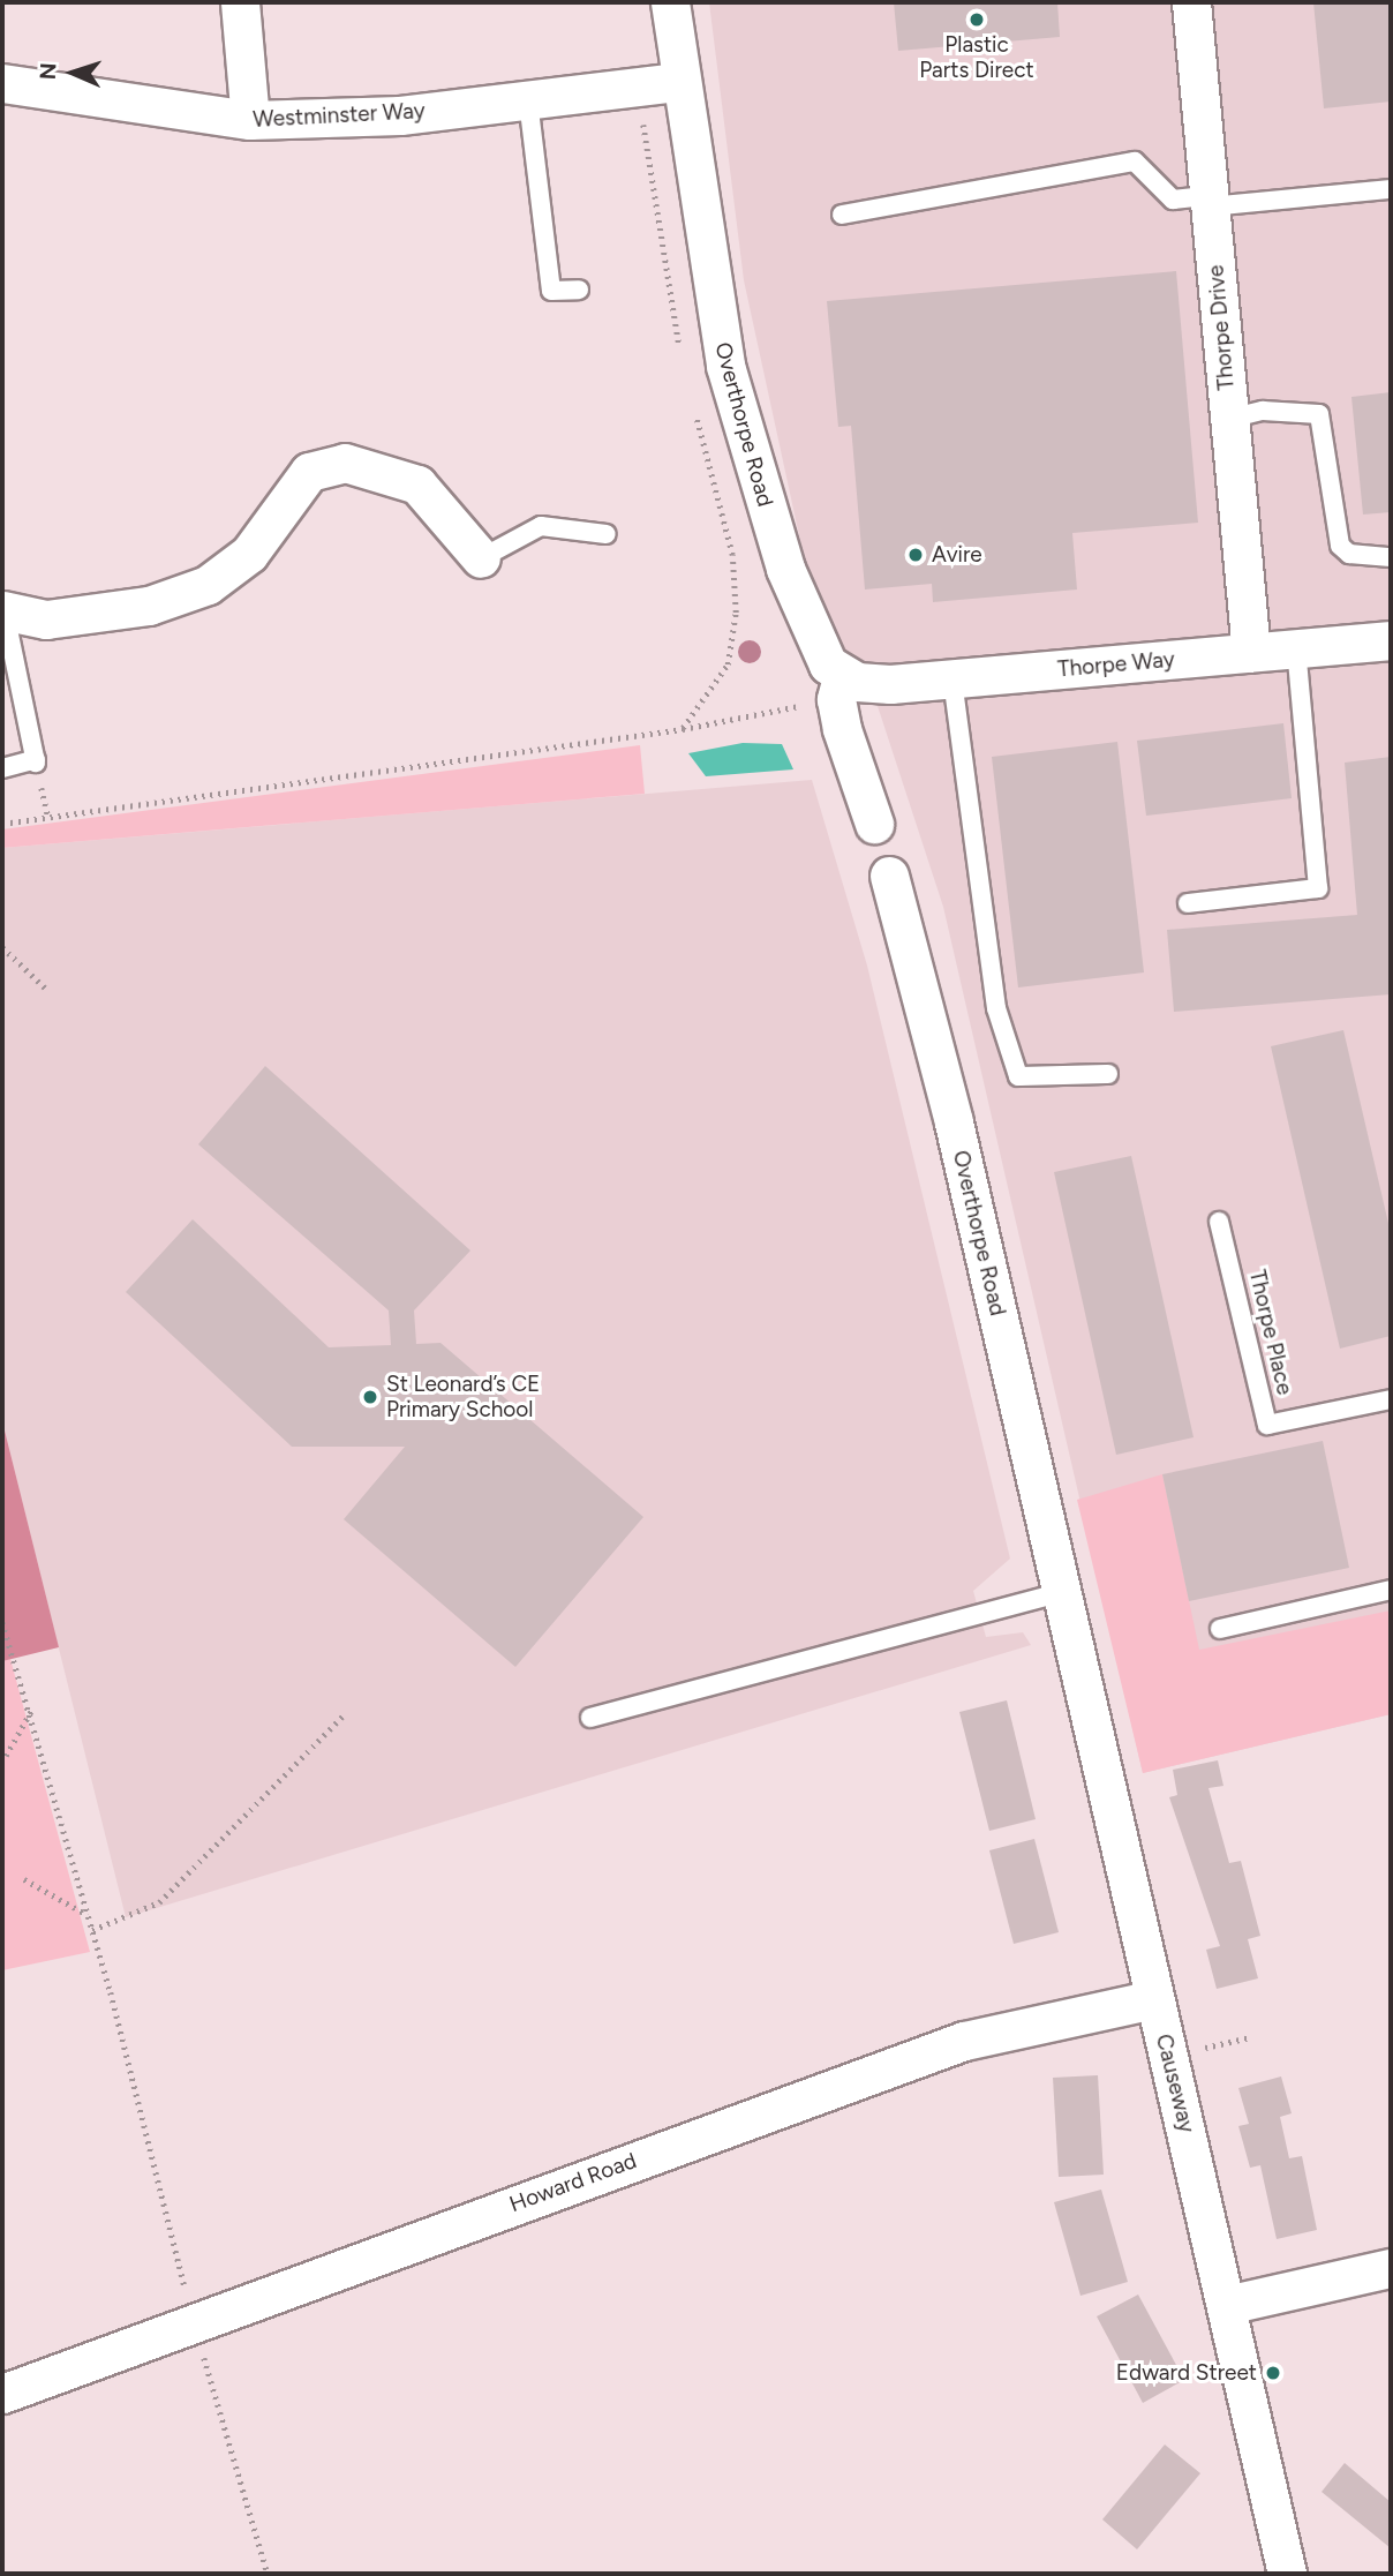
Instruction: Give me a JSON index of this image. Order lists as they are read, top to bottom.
{
  "streets": {
    "street": [
      "Westminster Way",
      "Thorpe Drive",
      "Overthorpe Road",
      "Thorpe Way",
      "Causeway",
      "Howard Road"
    ],
    "lane": ["Thorpe Place"]
  },
  "crossings": [
    ["Westminster Way", "Overthorpe Road"],
    ["Thorpe Drive", "Thorpe Way"],
    ["Overthorpe Road", "Thorpe Way"],
    ["Overthorpe Road", "Causeway"],
    ["Causeway", "Howard Road"]
  ],
  "places": [
    "Plastic Parts Direct",
    "Avire",
    "St Leonard’s CE Primary School",
    "Edward Street"
  ],
  "north": "left"
}
